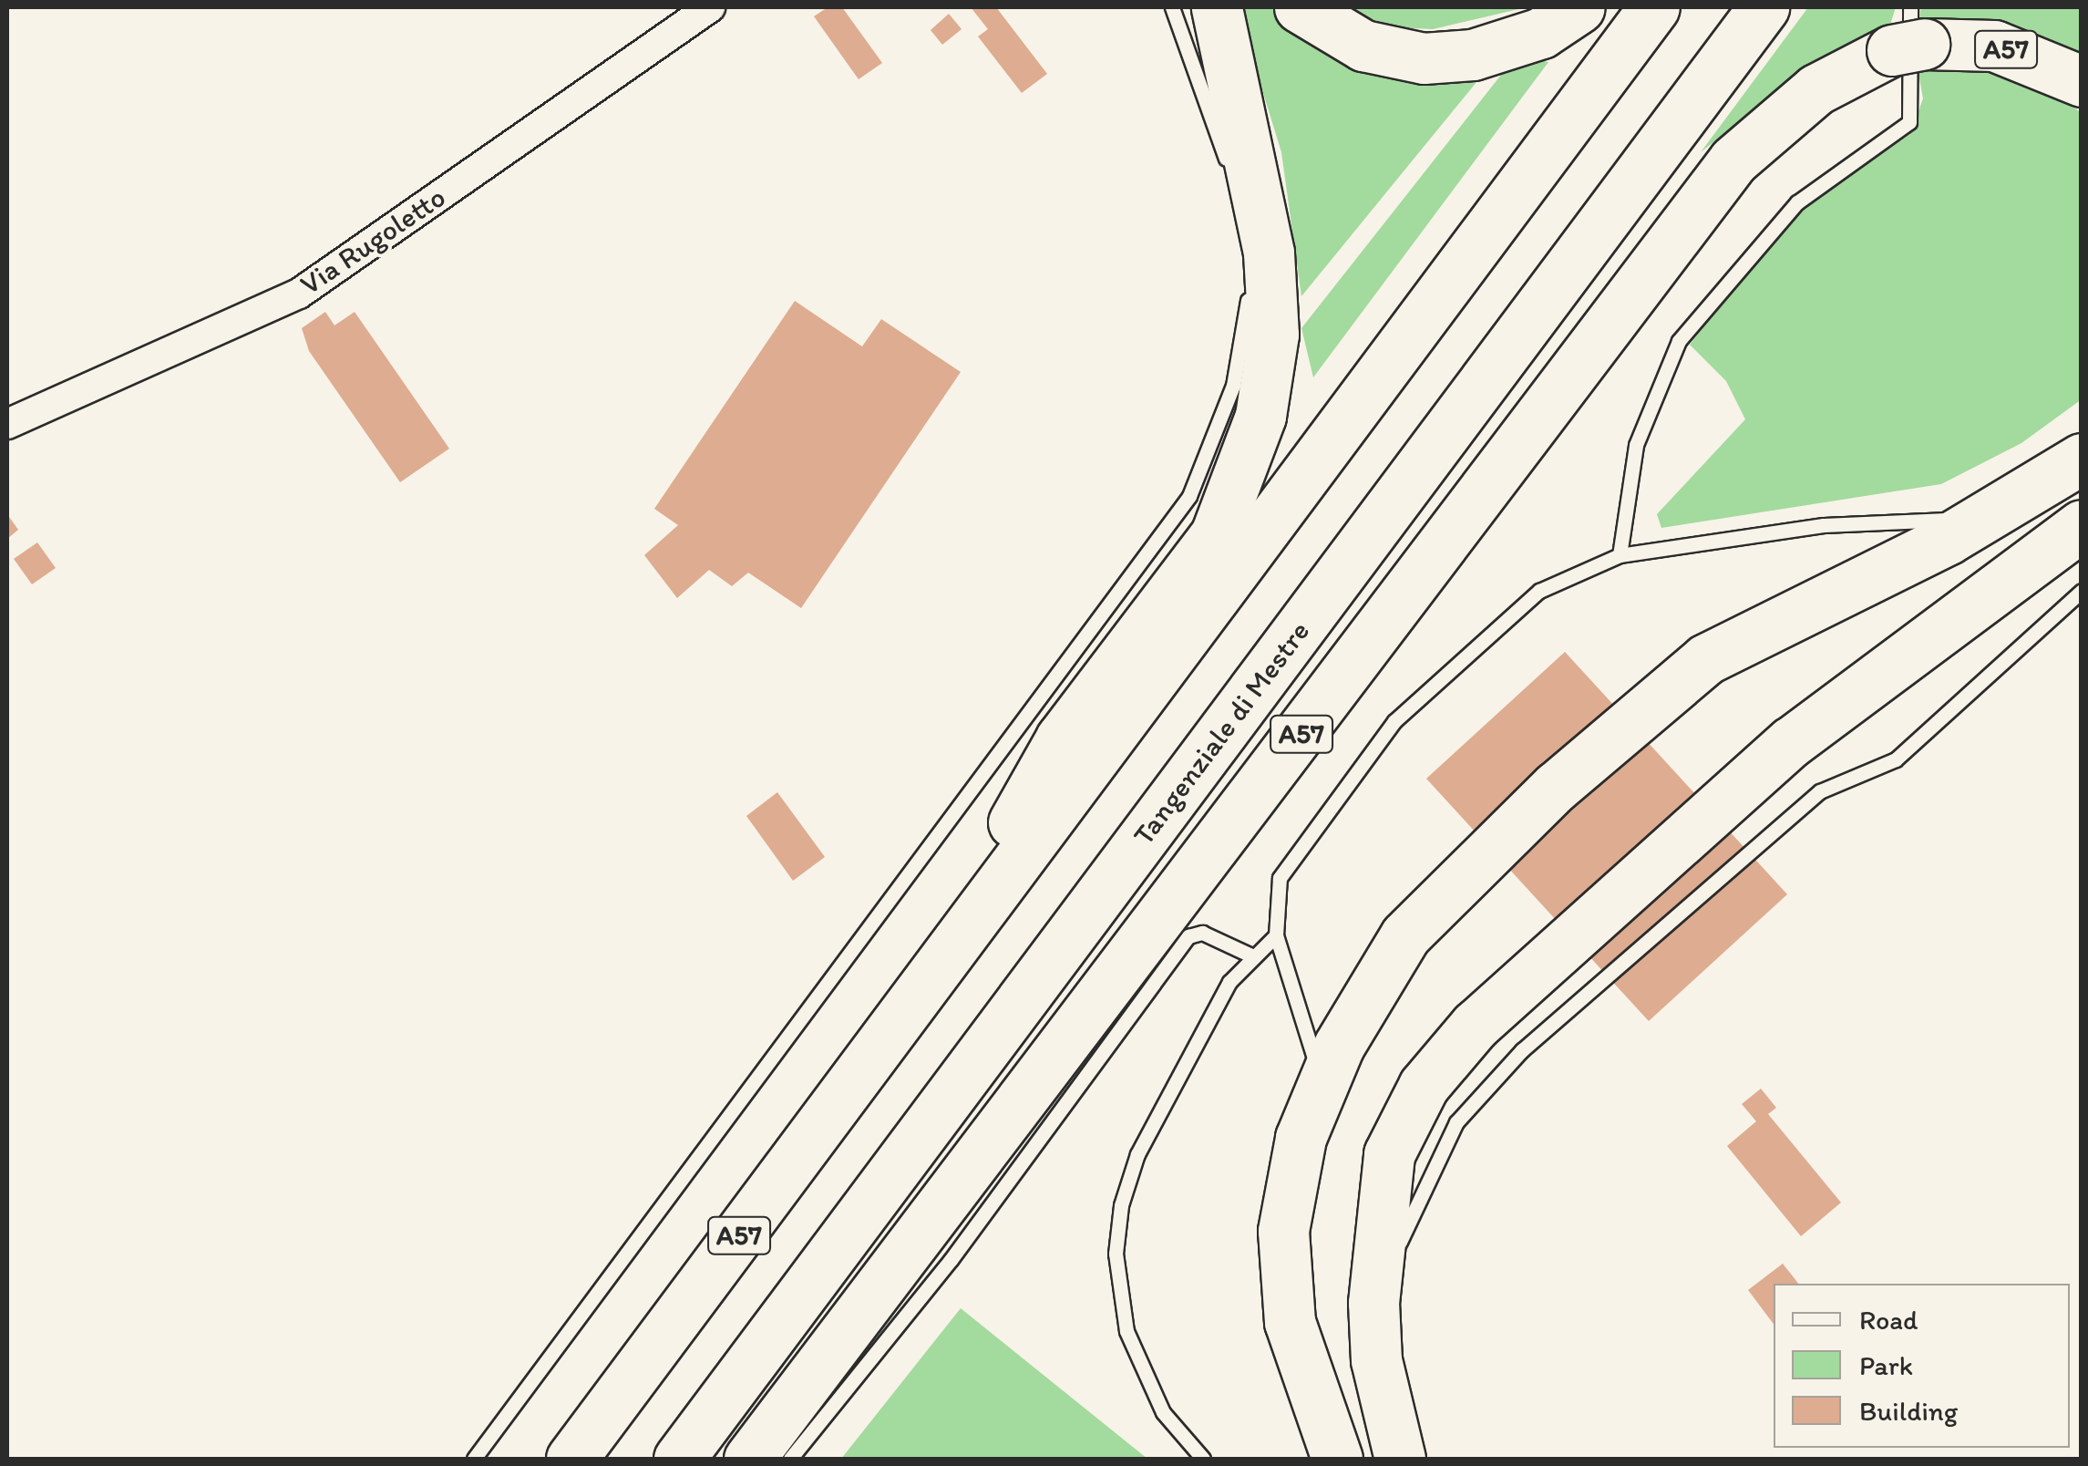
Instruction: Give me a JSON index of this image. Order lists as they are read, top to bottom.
{
  "streets": {
    "highway": ["A57", "Tangenziale di Mestre"],
    "street": ["Via Rugoletto"]
  },
  "legend": ["Road", "Park", "Building"]
}
